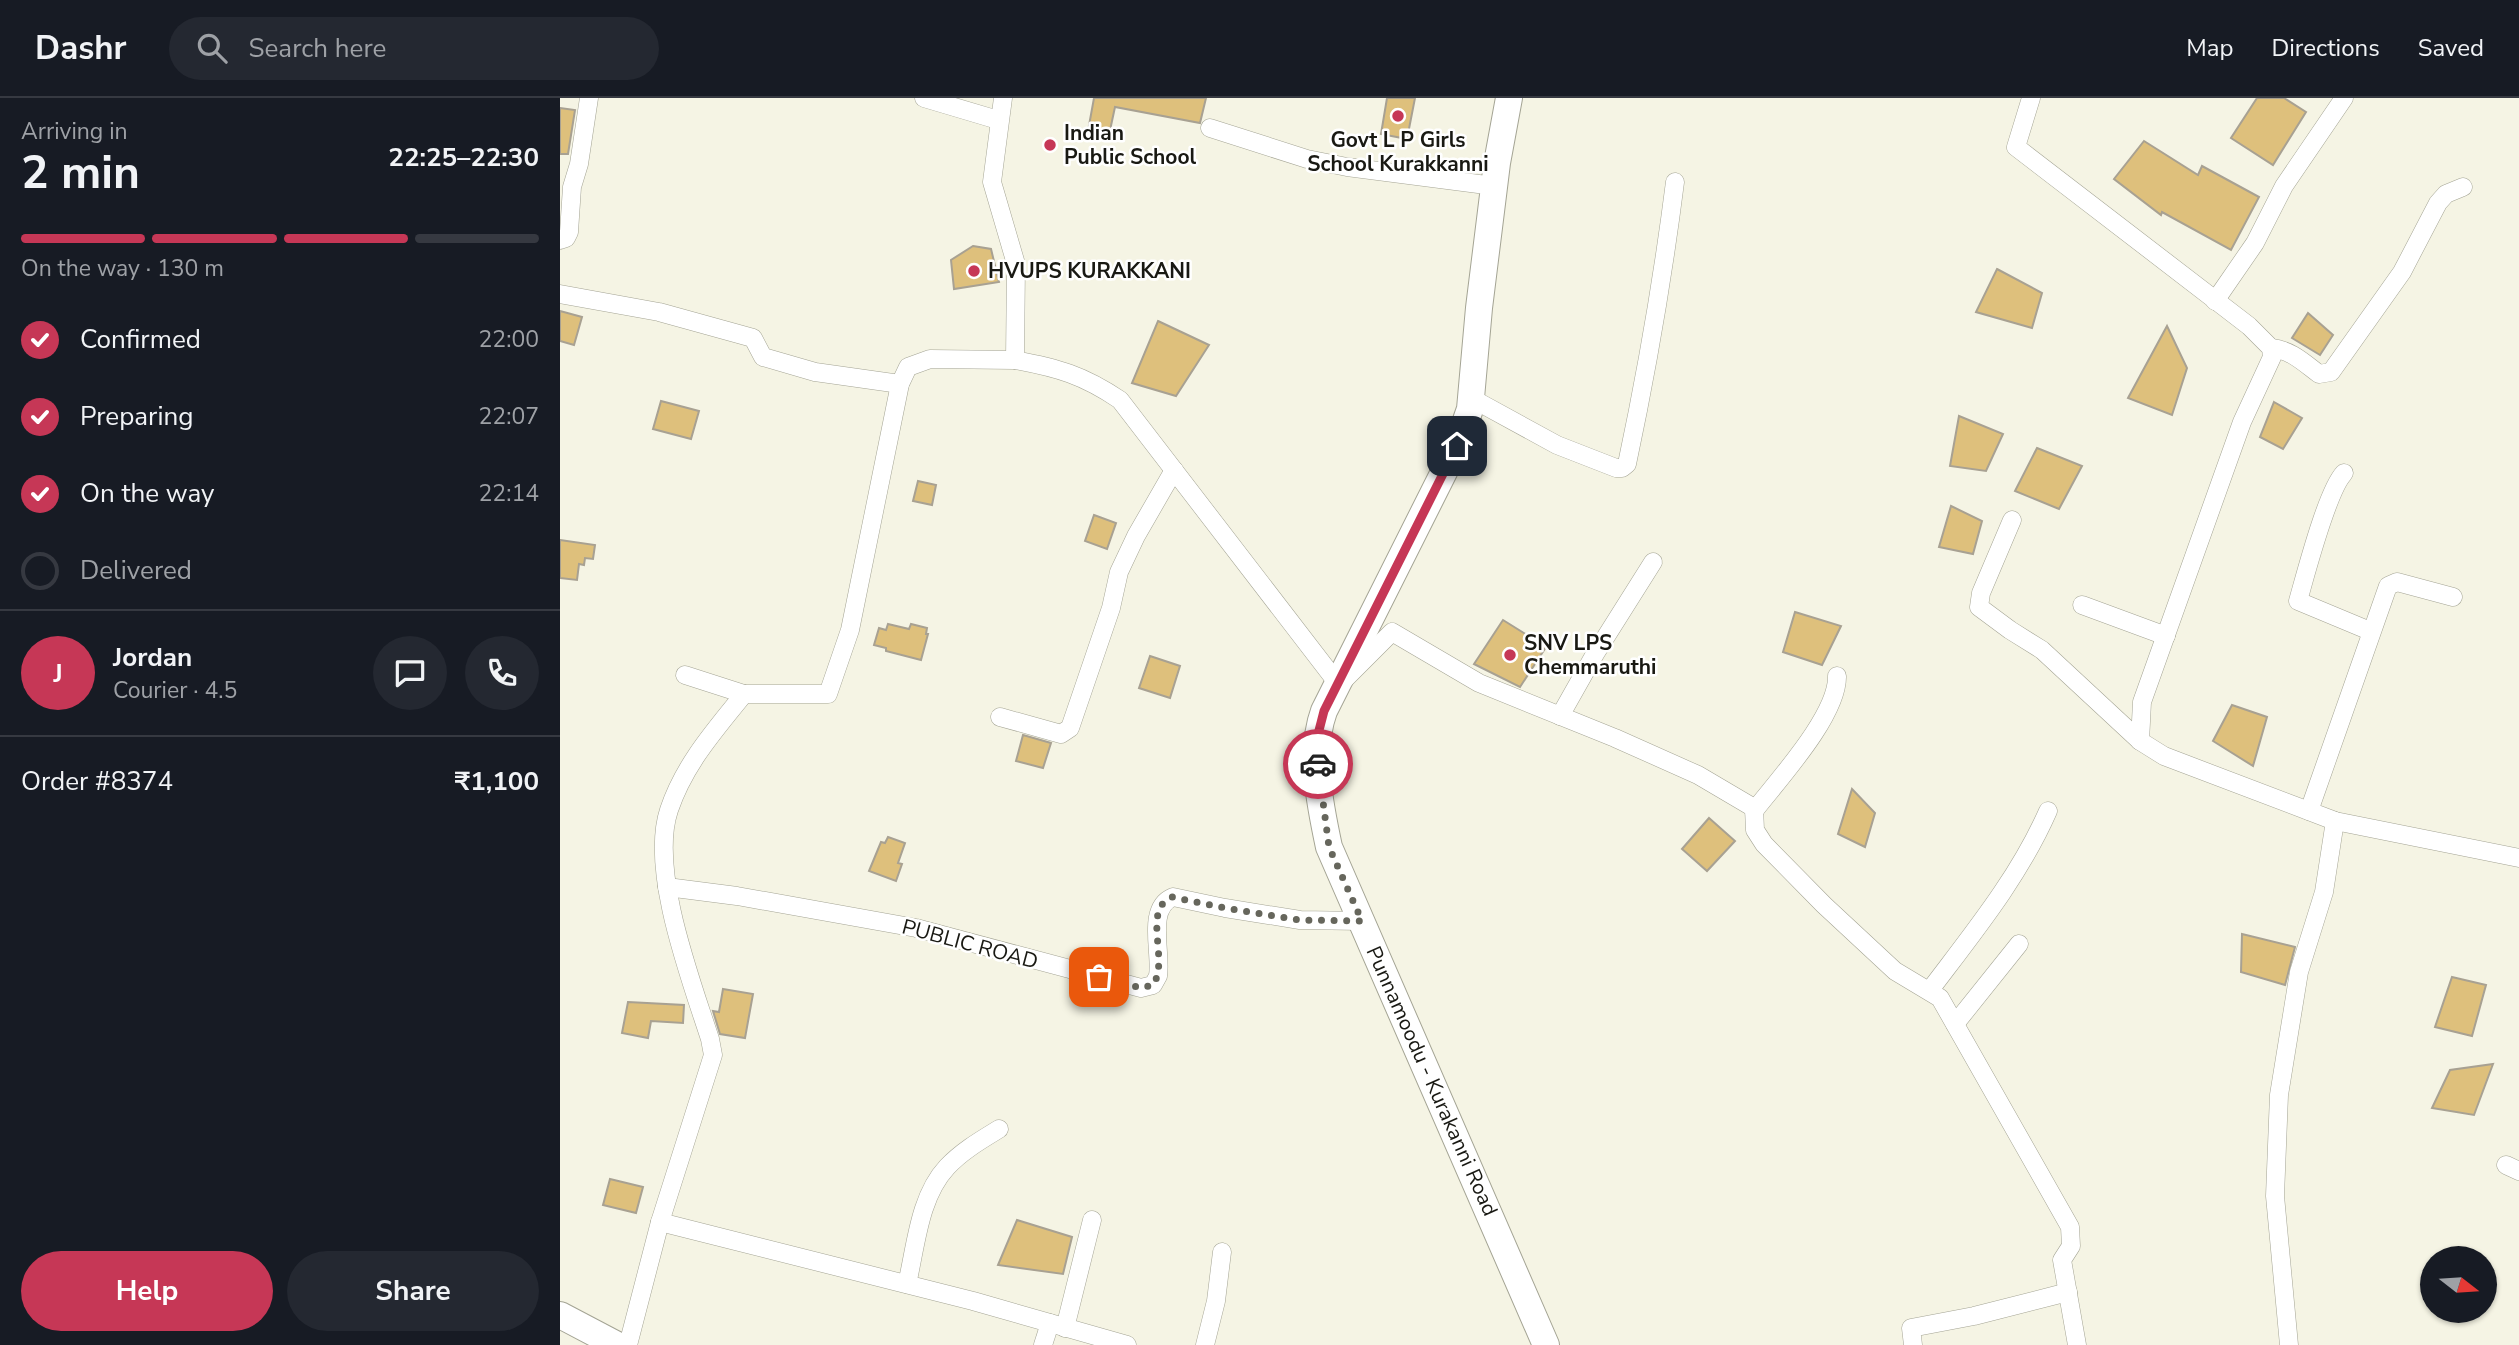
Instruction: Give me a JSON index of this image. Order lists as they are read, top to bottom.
{
  "streets": {
    "main road": ["Punnamoodu - Kurakanni Road"],
    "street": ["PUBLIC ROAD"]
  },
  "crossings": [
    ["PUBLIC ROAD", "Punnamoodu - Kurakanni Road"]
  ],
  "places": [
    "Govt L P Girls School Kurakkanni",
    "Indian Public School",
    "HVUPS KURAKKANI",
    "SNV LPS Chemmaruthi"
  ],
  "north": "right",
  "page": {
    "header": "Dashr",
    "search": "Search here",
    "nav": ["Map", "Directions", "Saved"],
    "heading": ["2 min", "Arriving in", "22:25–22:30"],
    "panel": [
      "Jordan",
      "Courier · 4.5",
      "Order #8374",
      "₹1,100"
    ],
    "bar": "On the way · 130 m",
    "list": [
      ["Confirmed", "22:00"],
      ["Preparing", "22:07"],
      ["On the way", "22:14"],
      "Delivered"
    ],
    "round": "J",
    "buttons": ["Help", "Share"]
  }
}
